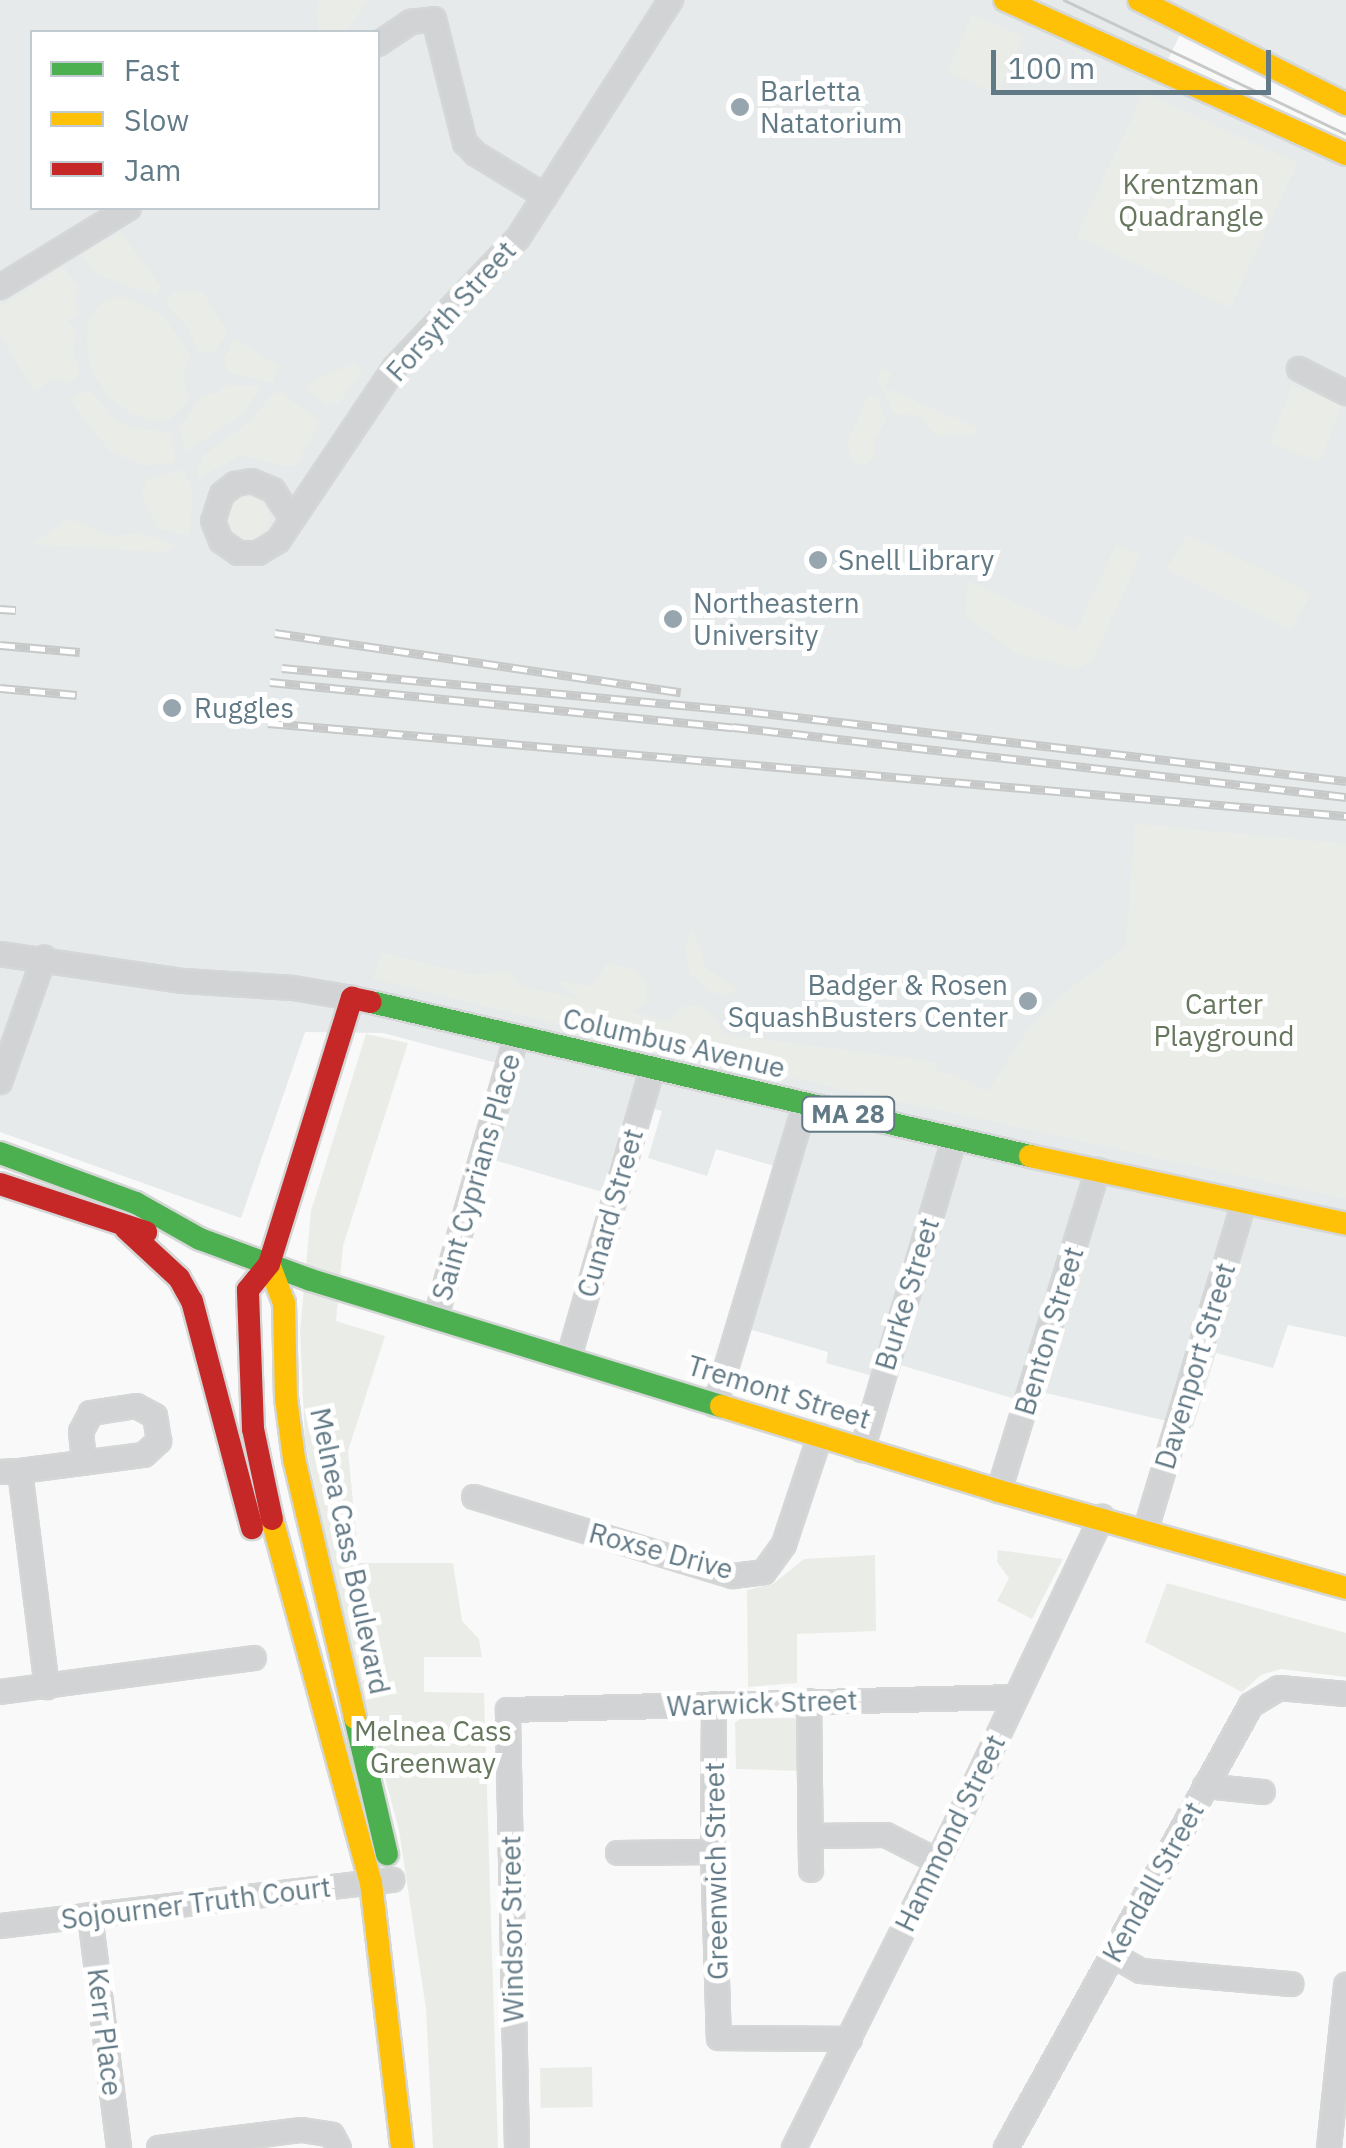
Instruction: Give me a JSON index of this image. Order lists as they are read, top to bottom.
{
  "streets": {
    "main road": [
      "Columbus Avenue",
      "MA 28",
      "Tremont Street",
      "Melnea Cass Boulevard"
    ],
    "street": [
      "Forsyth Street",
      "Saint Cyprians Place",
      "Cunard Street",
      "Burke Street",
      "Benton Street",
      "Davenport Street",
      "Roxse Drive",
      "Warwick Street",
      "Hammond Street",
      "Greenwich Street",
      "Kendall Street",
      "Sojourner Truth Court",
      "Windsor Street",
      "Kerr Place"
    ]
  },
  "crossings": [
    ["Columbus Avenue", "Saint Cyprians Place"],
    ["Columbus Avenue", "Cunard Street"],
    ["Columbus Avenue", "Burke Street"],
    ["Columbus Avenue", "Benton Street"],
    ["Columbus Avenue", "Davenport Street"],
    ["Columbus Avenue", "Melnea Cass Boulevard"],
    ["Saint Cyprians Place", "Tremont Street"],
    ["Cunard Street", "Tremont Street"],
    ["Burke Street", "Tremont Street"],
    ["Benton Street", "Tremont Street"],
    ["Davenport Street", "Tremont Street"],
    ["Tremont Street", "Melnea Cass Boulevard"],
    ["Tremont Street", "Roxse Drive"],
    ["Tremont Street", "Hammond Street"],
    ["Melnea Cass Boulevard", "Sojourner Truth Court"],
    ["Warwick Street", "Hammond Street"],
    ["Warwick Street", "Greenwich Street"],
    ["Warwick Street", "Windsor Street"],
    ["Hammond Street", "Greenwich Street"],
    ["Sojourner Truth Court", "Kerr Place"]
  ],
  "parks": ["Krentzman Quadrangle", "Carter Playground", "Melnea Cass Greenway"],
  "places": [
    "Barletta Natatorium",
    "Snell Library",
    "Northeastern University",
    "Ruggles",
    "Badger & Rosen SquashBusters Center"
  ],
  "legend": ["Fast", "Slow", "Jam"],
  "scale_bar": "100 m"
}
